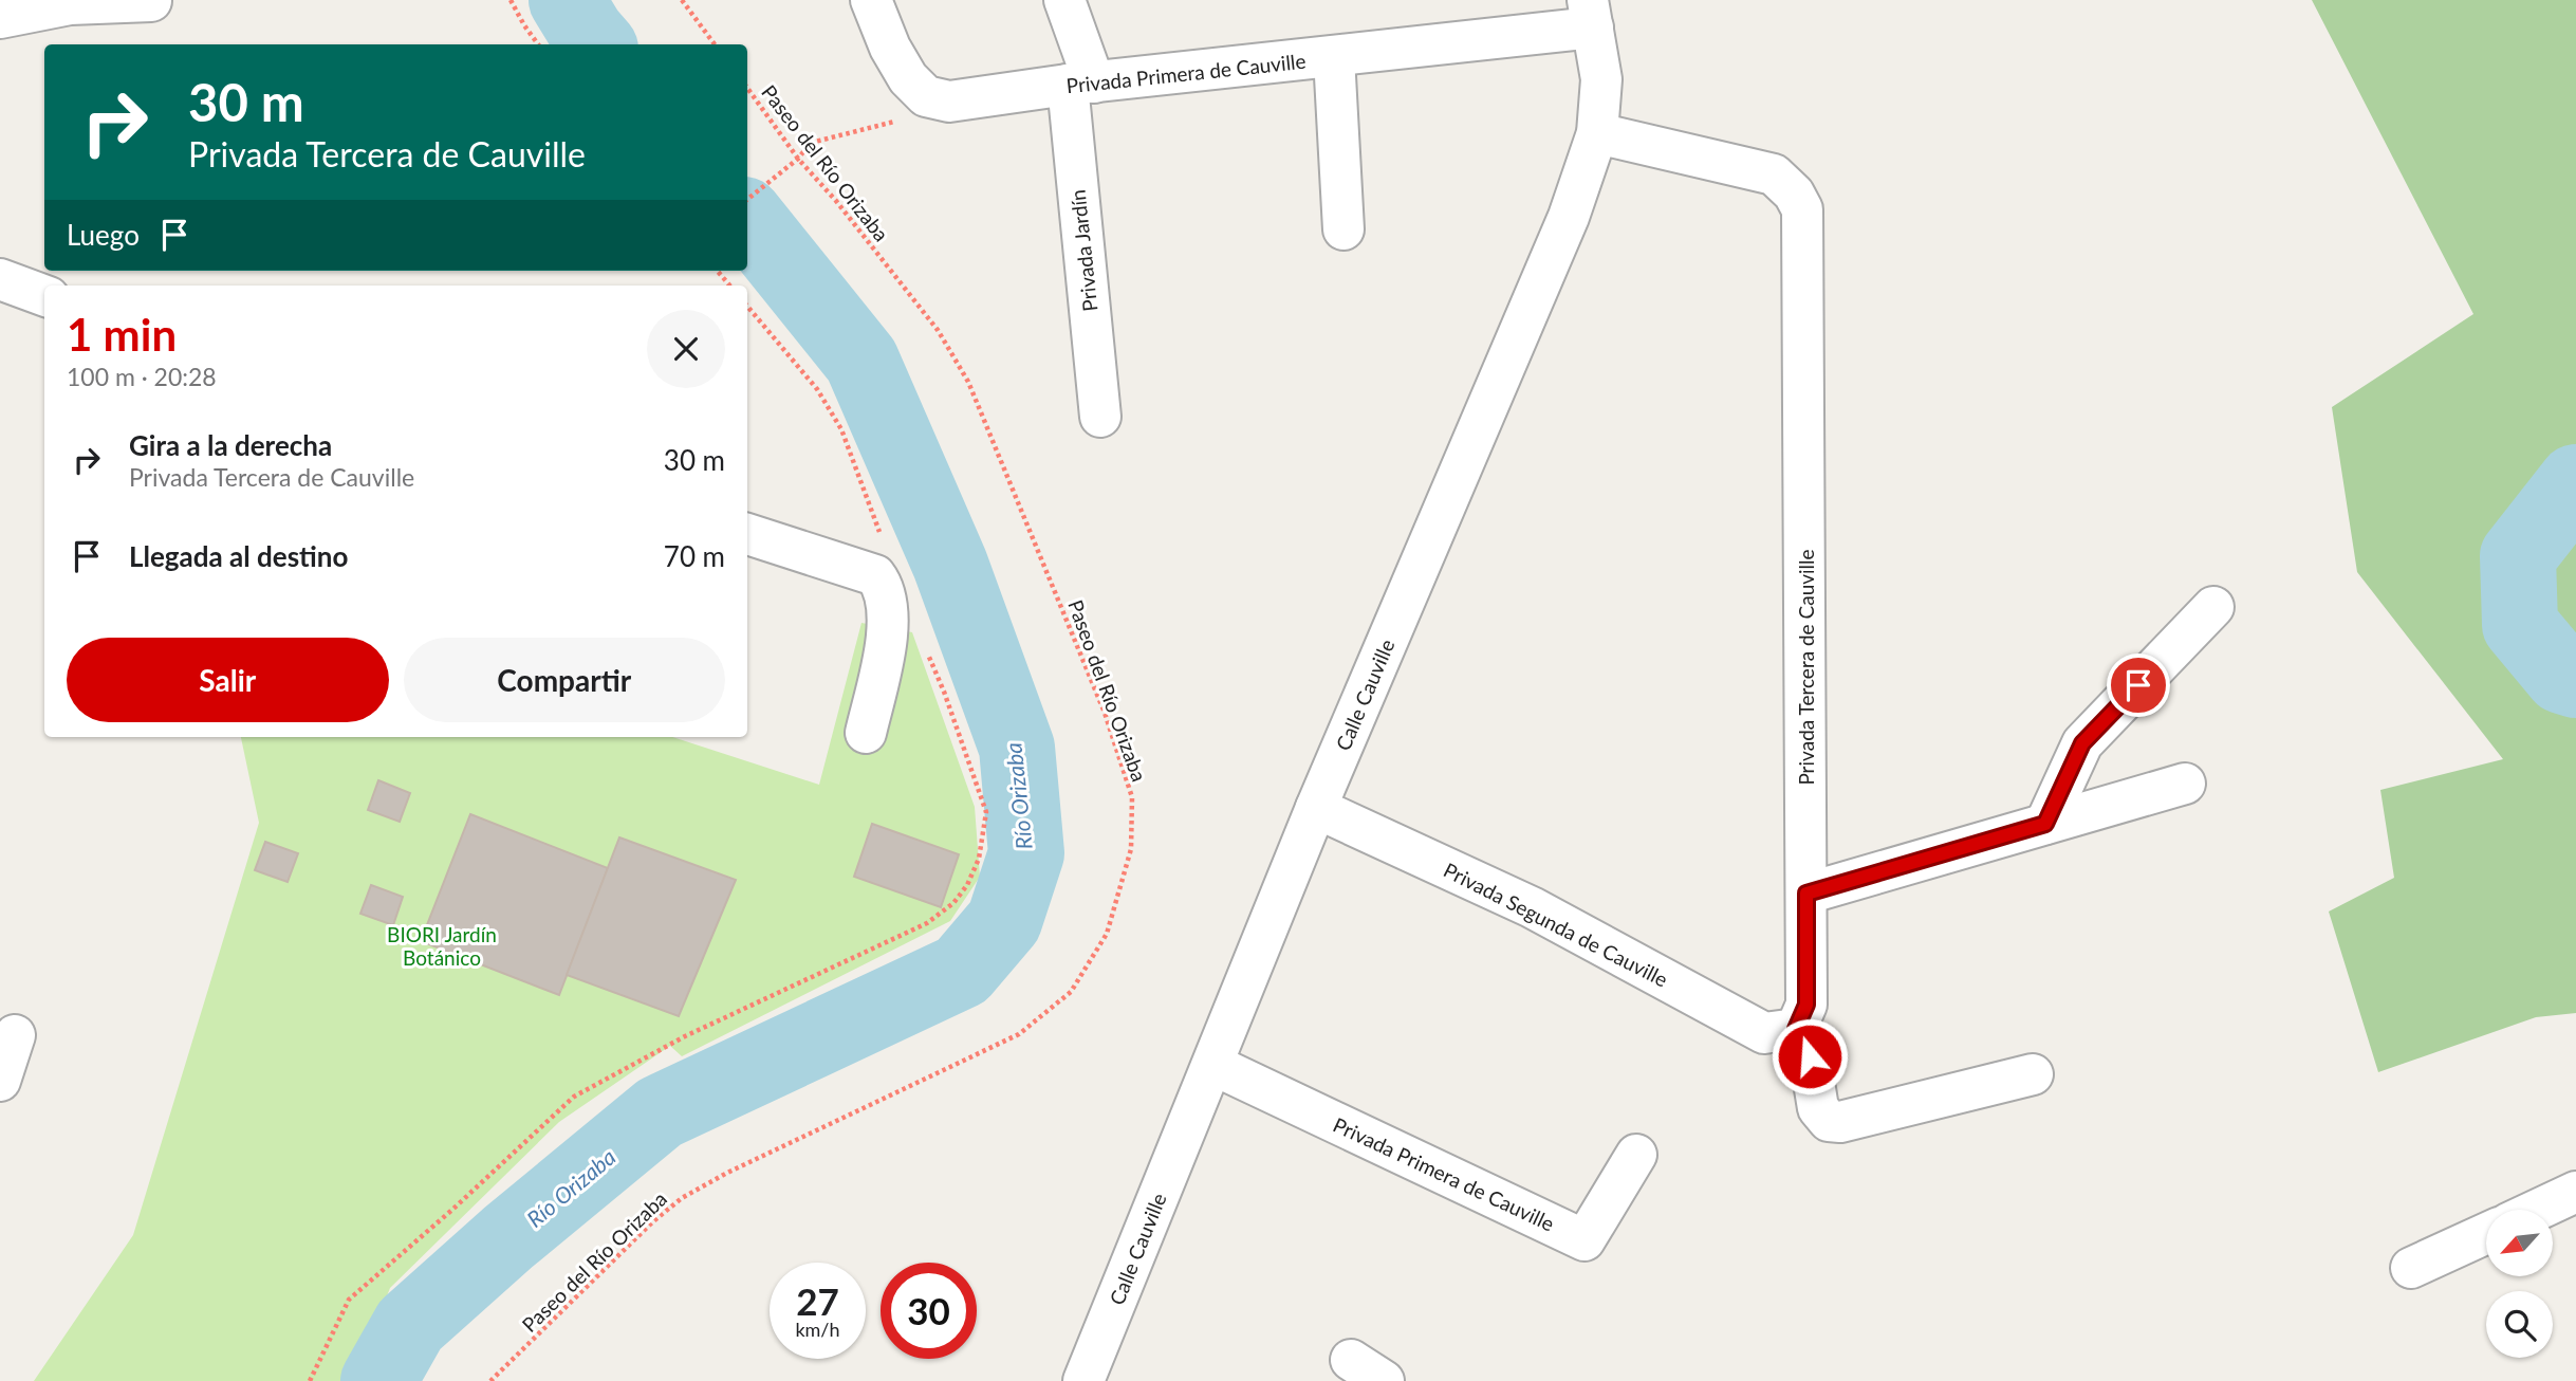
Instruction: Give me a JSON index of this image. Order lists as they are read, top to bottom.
{
  "streets": {
    "street": [
      "Privada Primera de Cauville",
      "Privada Jardín",
      "Privada Tercera de Cauville",
      "Calle Cauville",
      "Privada Segunda de Cauville"
    ],
    "path": ["Paseo del Río Orizaba"]
  },
  "crossings": [
    ["Privada Primera de Cauville", "Privada Jardín"],
    ["Privada Primera de Cauville", "Calle Cauville"],
    ["Privada Tercera de Cauville", "Calle Cauville"],
    ["Privada Tercera de Cauville", "Privada Segunda de Cauville"],
    ["Calle Cauville", "Privada Segunda de Cauville"]
  ],
  "water": ["Río Orizaba"],
  "parks": ["BIORI Jardín Botánico"],
  "north": "bottom left",
  "page": {
    "turn": ["30 m", "Privada Tercera de Cauville"],
    "then": "Luego",
    "heading": ["1 min", "100 m · 20:28"],
    "list": [
      {
        "name": "Gira a la derecha",
        "note": "Privada Tercera de Cauville",
        "value": "30 m"
      },
      {
        "name": "Llegada al destino",
        "value": "70 m"
      }
    ],
    "buttons": ["Salir", "Compartir"],
    "speed": "27 km/h",
    "limit": "30"
  }
}
